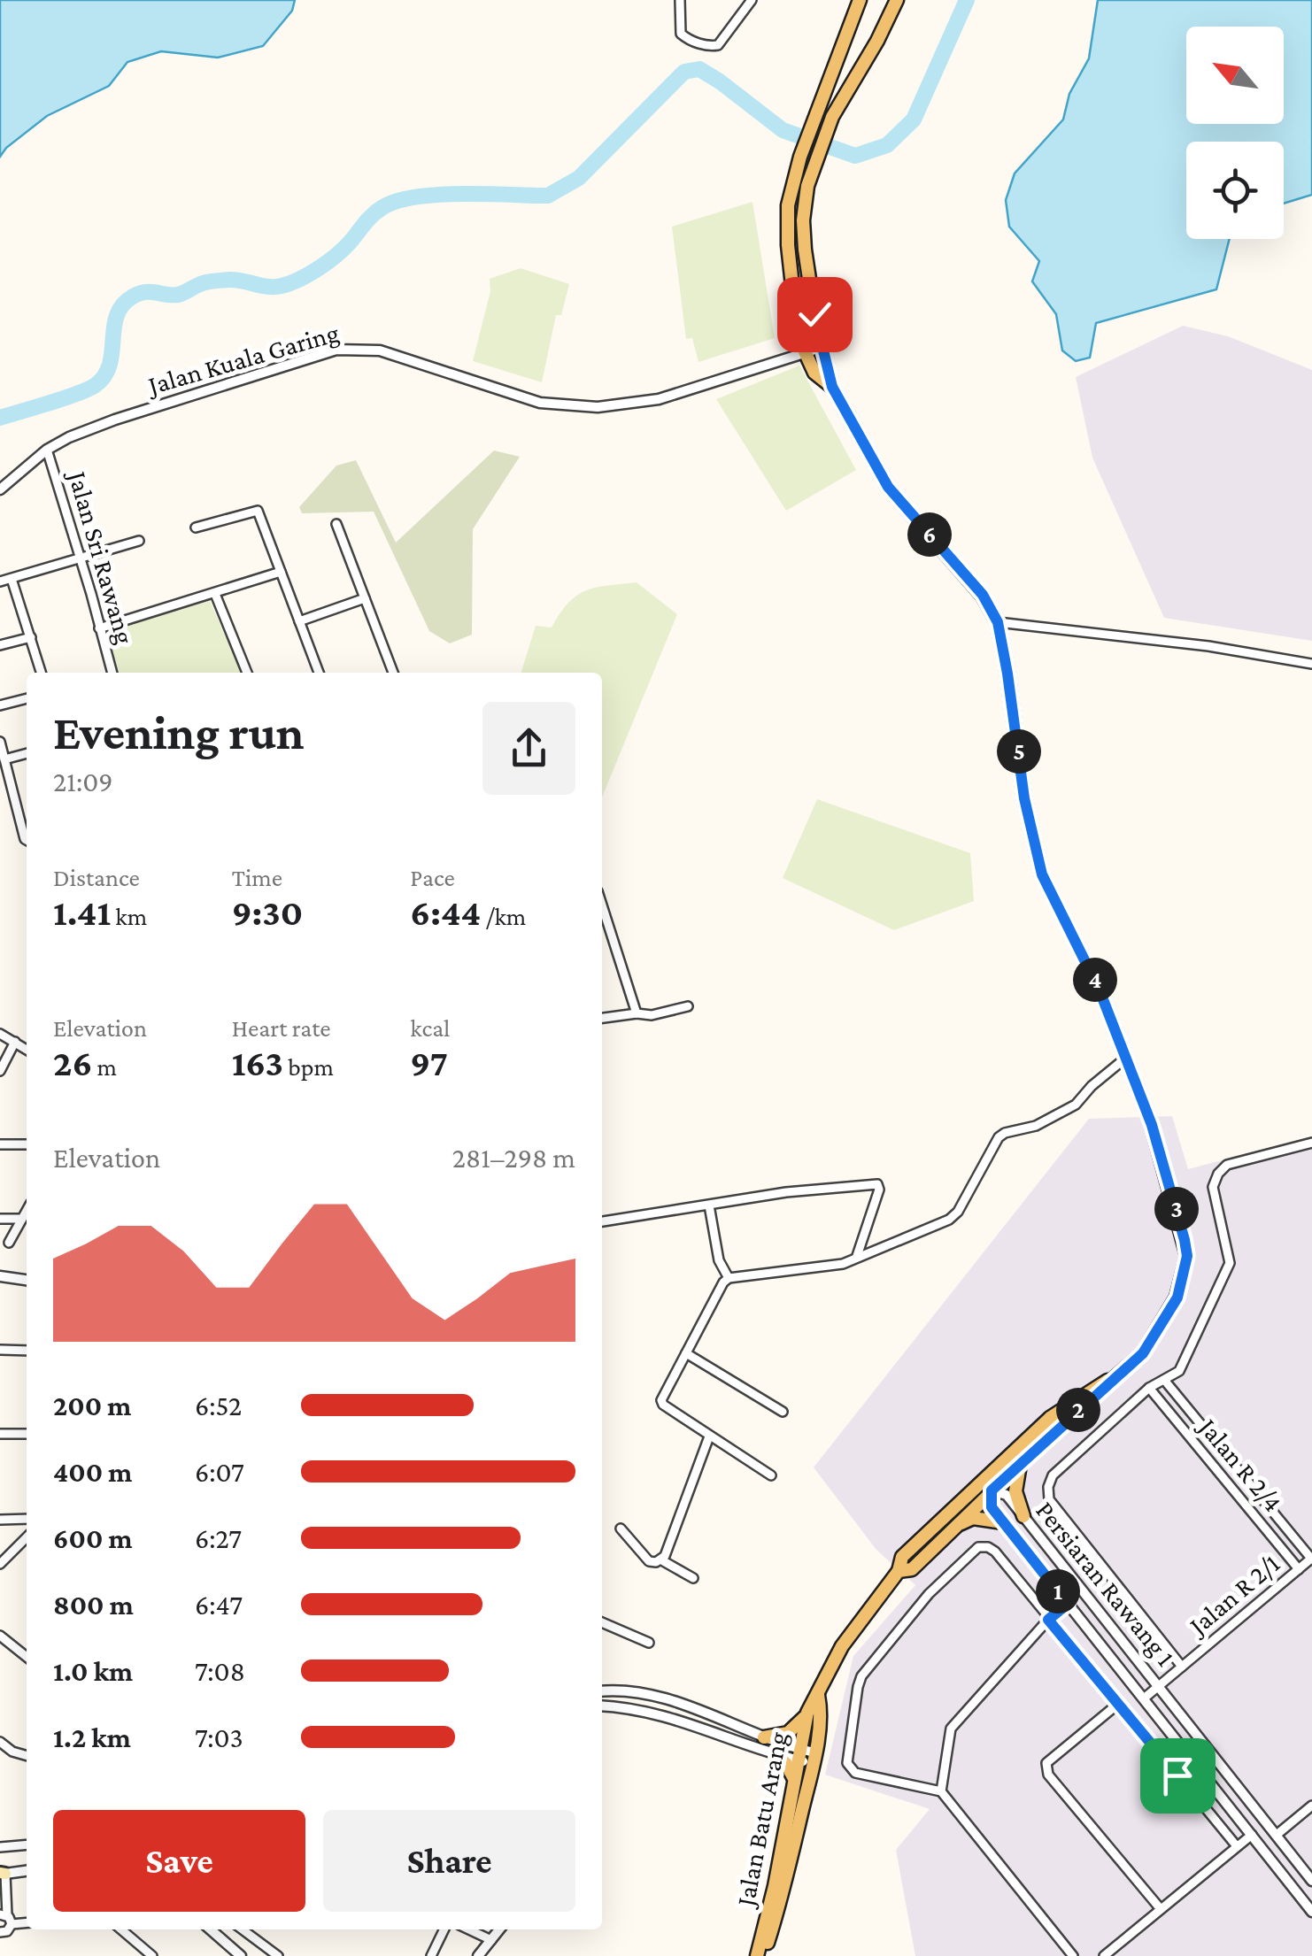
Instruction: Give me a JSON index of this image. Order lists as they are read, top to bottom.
{
  "streets": {
    "main road": ["Jalan Batu Arang"],
    "street": [
      "Jalan Kuala Garing",
      "Jalan Sri Rawang",
      "Jalan R 2/4",
      "Persiaran Rawang 1",
      "Jalan R 2/1"
    ]
  },
  "crossings": [
    ["Jalan Kuala Garing", "Jalan Sri Rawang"],
    ["Jalan Kuala Garing", "Jalan Batu Arang"],
    ["Jalan R 2/4", "Jalan R 2/1"],
    ["Persiaran Rawang 1", "Jalan R 2/1"],
    ["Persiaran Rawang 1", "Jalan Batu Arang"]
  ],
  "north": "top left",
  "page": {
    "pins": [
      "6",
      "5",
      "4",
      "3",
      "2",
      "1"
    ],
    "heading": ["Evening run", "21:09"],
    "stats": [
      ["Distance", "1.41 km"],
      ["Time", "9:30"],
      ["Pace", "6:44 /km"],
      ["Elevation", "26 m"],
      ["Heart rate", "163 bpm"],
      ["kcal", "97"]
    ],
    "chart": ["Elevation", "281–298 m"],
    "list": [
      {
        "name": "200 m",
        "note": "6:52"
      },
      {
        "name": "400 m",
        "note": "6:07"
      },
      {
        "name": "600 m",
        "note": "6:27"
      },
      {
        "name": "800 m",
        "note": "6:47"
      },
      {
        "name": "1.0 km",
        "note": "7:08"
      },
      {
        "name": "1.2 km",
        "note": "7:03"
      }
    ],
    "buttons": ["Save", "Share"]
  }
}
